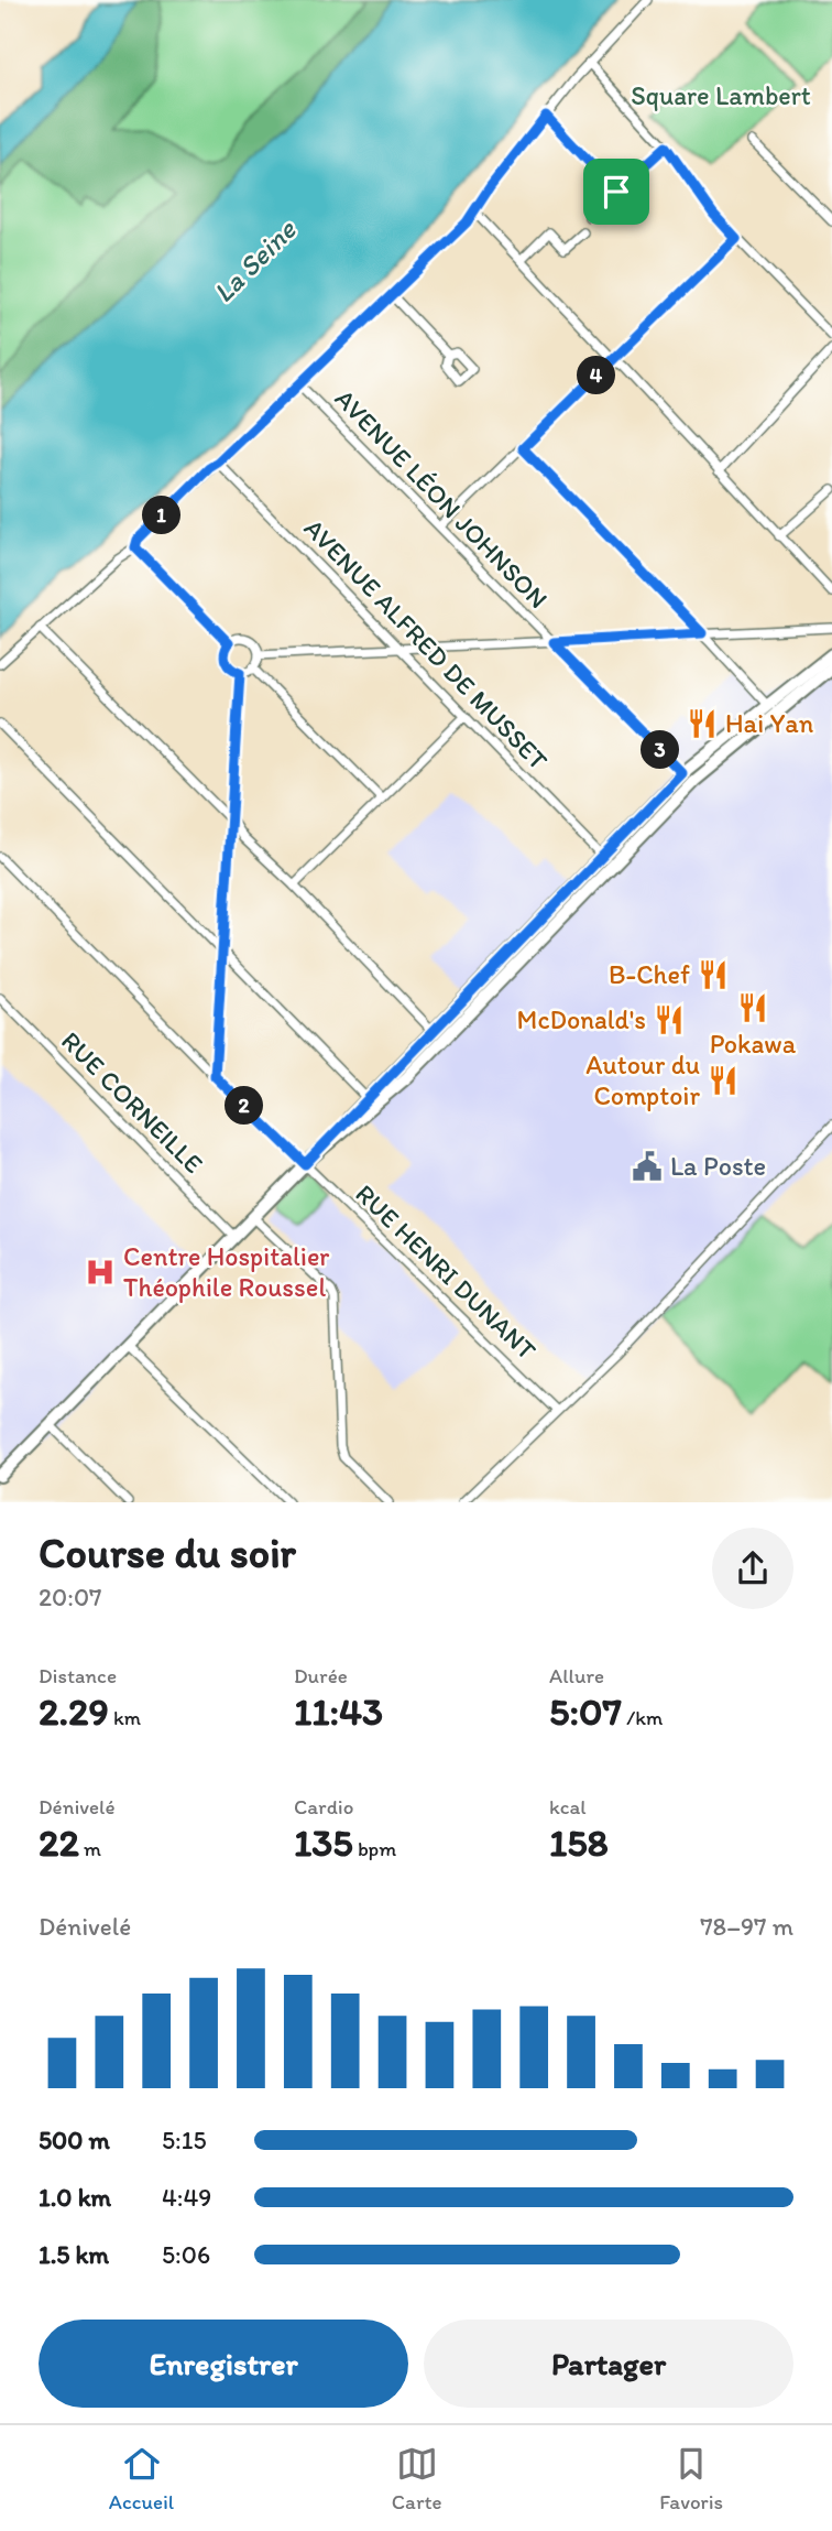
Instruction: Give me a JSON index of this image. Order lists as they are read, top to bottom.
{
  "streets": {
    "street": [
      "AVENUE LÉON JOHNSON",
      "AVENUE ALFRED DE MUSSET",
      "RUE CORNEILLE",
      "RUE HENRI DUNANT"
    ]
  },
  "water": ["La Seine"],
  "parks": ["Square Lambert"],
  "places": {
    "restaurant": [
      "Hai Yan",
      "B-Chef",
      "Pokawa",
      "McDonald's",
      "Autour du Comptoir"
    ],
    "public building": ["La Poste"],
    "hospital": ["Centre Hospitalier Théophile Roussel"]
  },
  "page": {
    "pins": [
      "4",
      "1",
      "3",
      "2"
    ],
    "heading": ["Course du soir", "20:07"],
    "stats": [
      ["Distance", "2.29 km"],
      ["Durée", "11:43"],
      ["Allure", "5:07 /km"],
      ["Dénivelé", "22 m"],
      ["Cardio", "135 bpm"],
      ["kcal", "158"]
    ],
    "chart": ["Dénivelé", "78–97 m"],
    "list": [
      {
        "name": "500 m",
        "note": "5:15"
      },
      {
        "name": "1.0 km",
        "note": "4:49"
      },
      {
        "name": "1.5 km",
        "note": "5:06"
      }
    ],
    "buttons": ["Enregistrer", "Partager"],
    "tabs": ["Accueil", "Carte", "Favoris"]
  }
}
